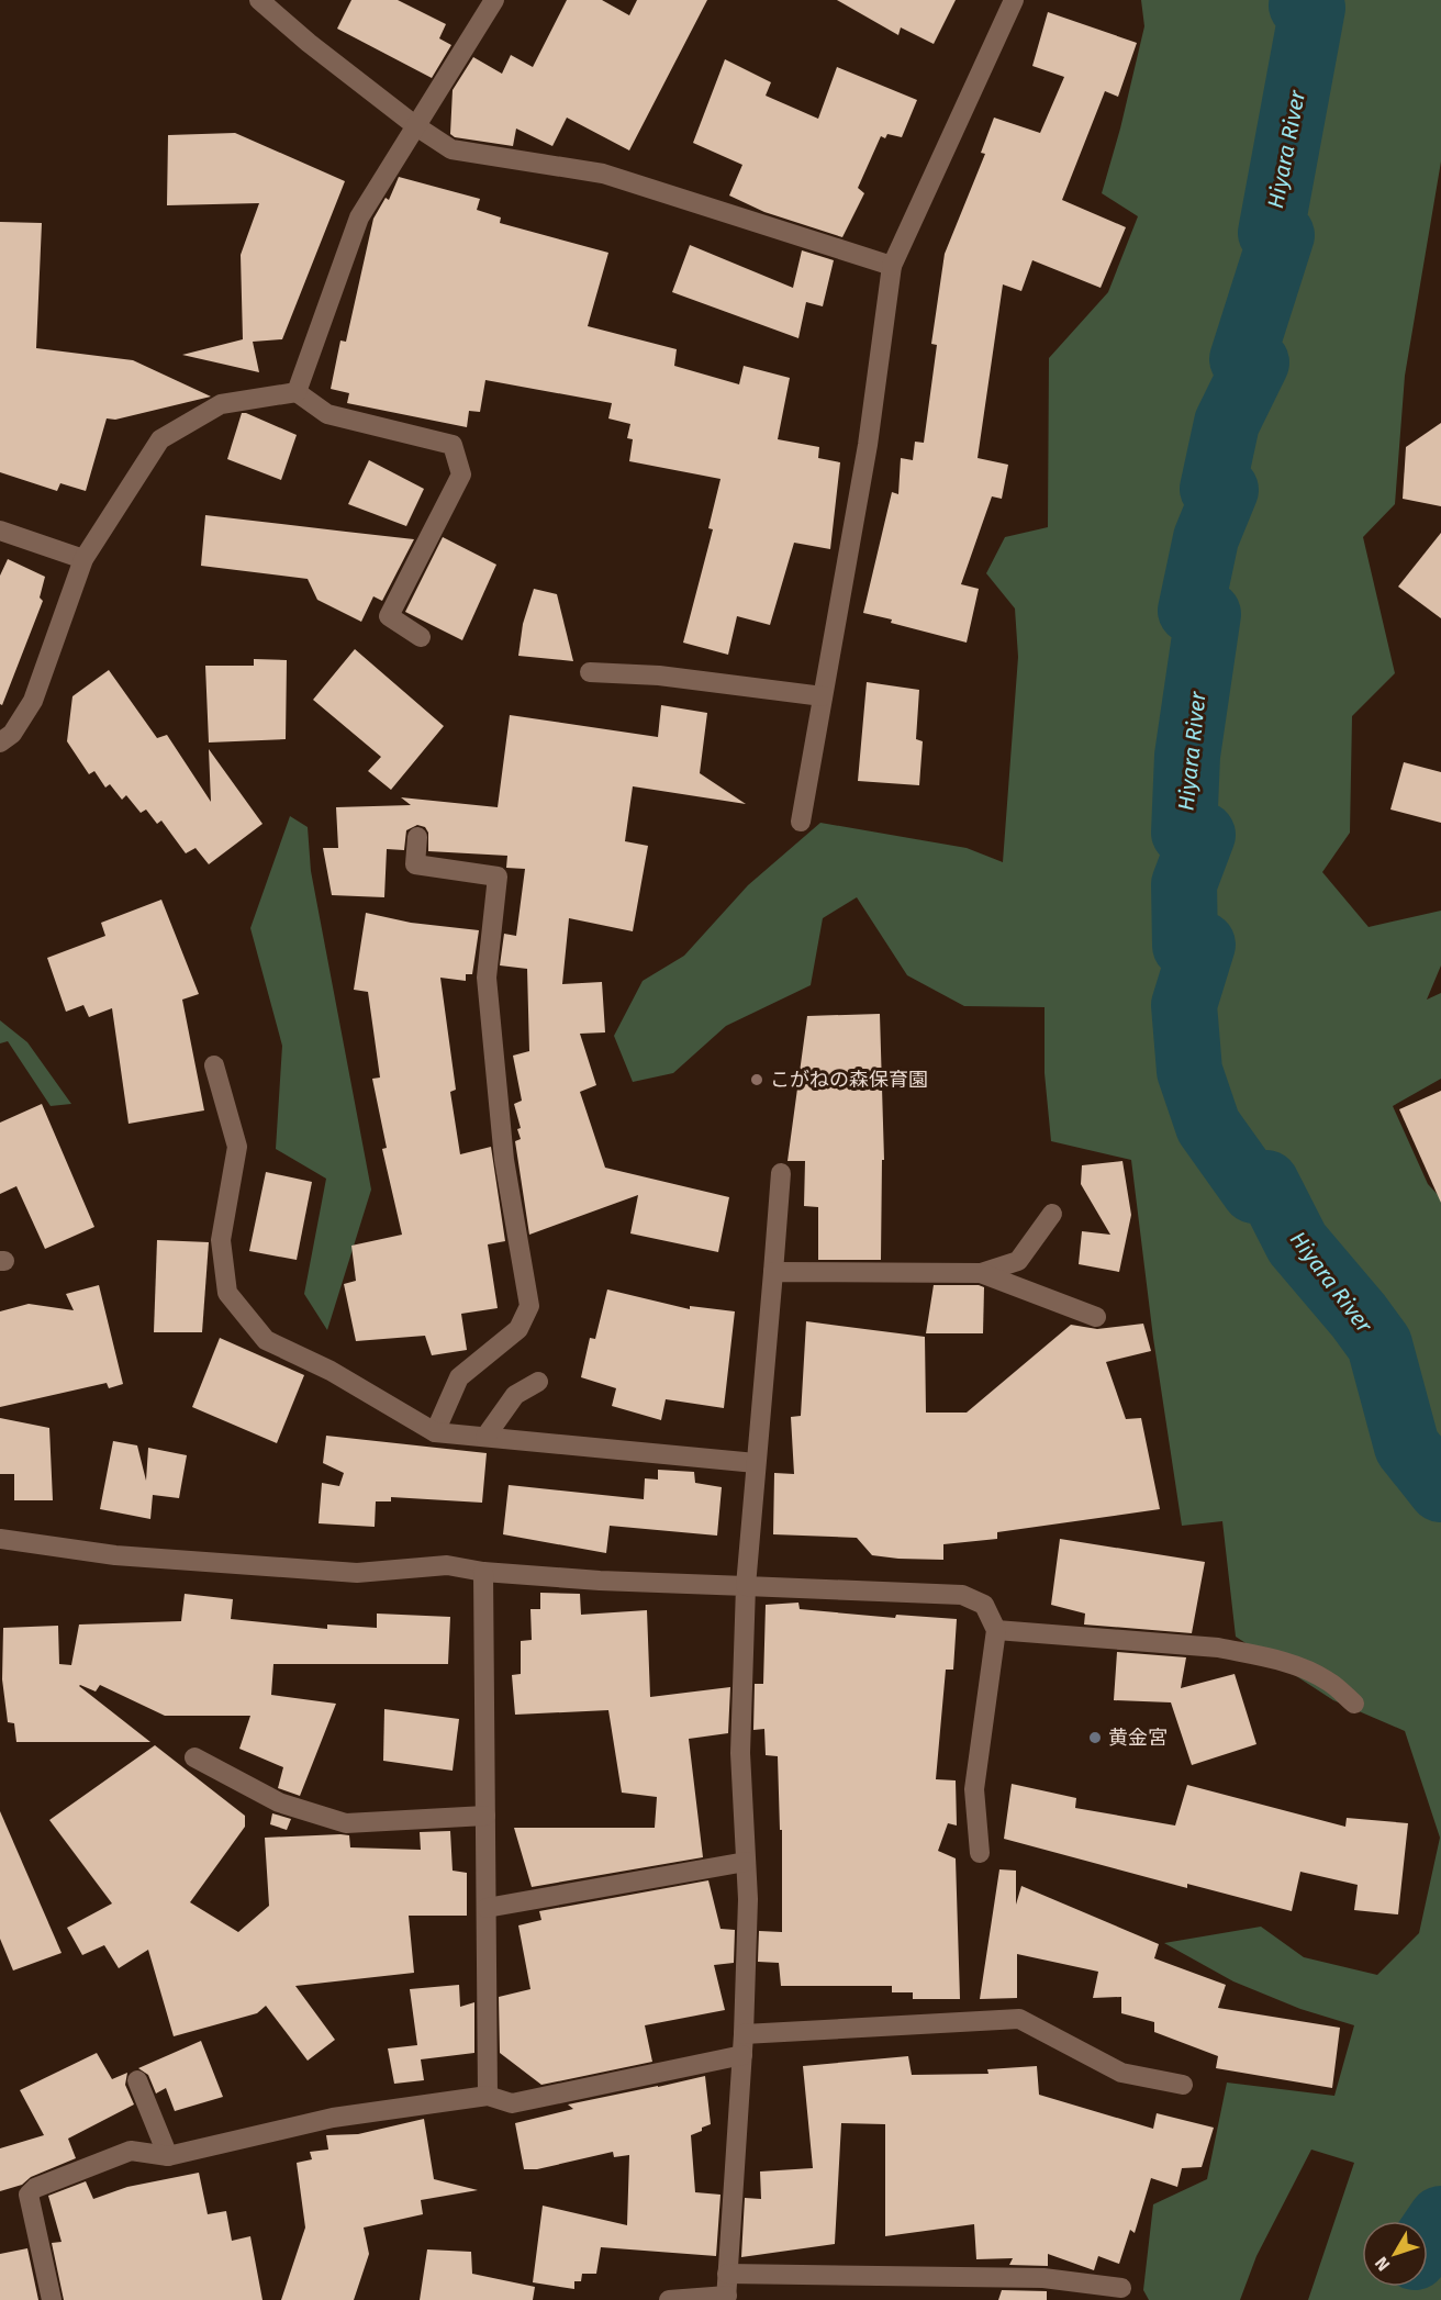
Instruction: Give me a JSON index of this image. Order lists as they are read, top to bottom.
{
  "water": ["Hiyara River"],
  "places": ["こがねの森保育園", "黄金宮"],
  "north": "bottom left"
}
